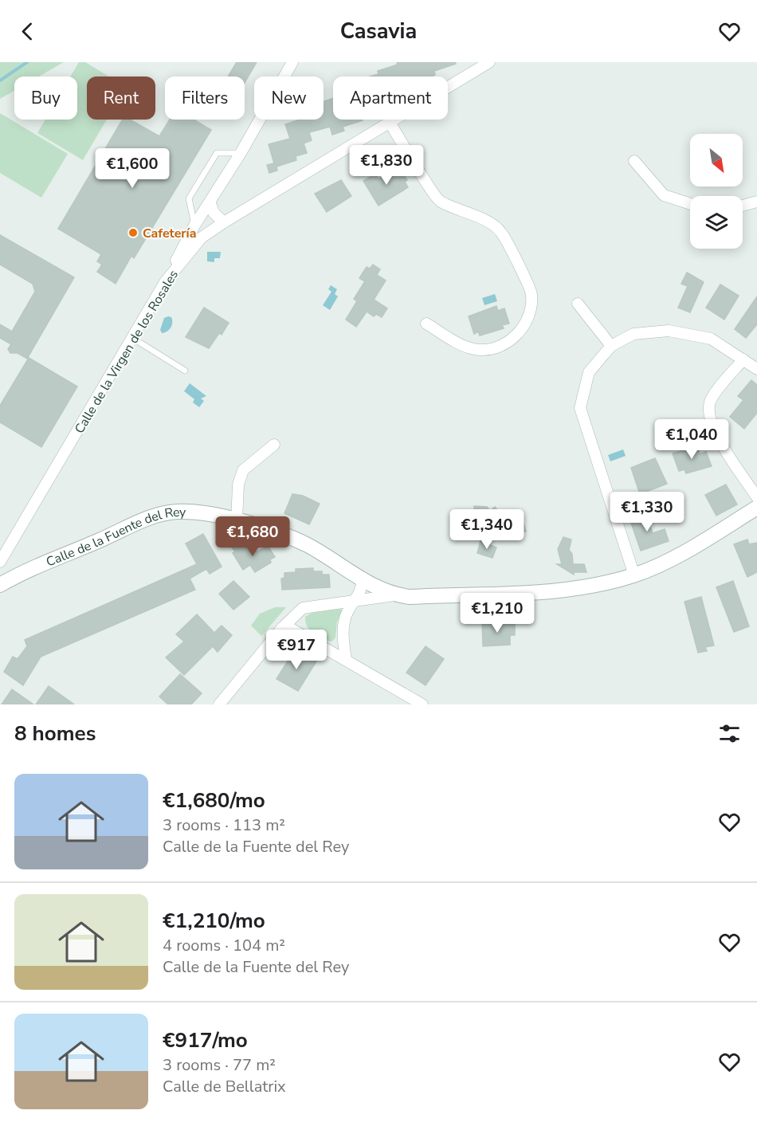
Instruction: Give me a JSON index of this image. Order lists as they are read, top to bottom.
{
  "streets": {
    "street": ["Calle de la Virgen de los Rosales", "Calle de la Fuente del Rey"]
  },
  "places": ["Cafetería"],
  "north": "bottom right",
  "page": {
    "header": "Casavia",
    "chip": [
      "Buy",
      "Rent",
      "Filters",
      "New",
      "Apartment"
    ],
    "price": [
      "€1,830",
      "€1,600",
      "€1,040",
      "€1,330",
      "€1,340",
      "€1,680",
      "€1,210",
      "€917"
    ],
    "heading": "8 homes",
    "list": [
      {
        "name": "€1,680/mo",
        "note": "3 rooms · 113 m² · Calle de la Fuente del Rey"
      },
      {
        "name": "€1,210/mo",
        "note": "4 rooms · 104 m² · Calle de la Fuente del Rey"
      },
      {
        "name": "€917/mo",
        "note": "3 rooms · 77 m² · Calle de Bellatrix"
      }
    ]
  }
}
